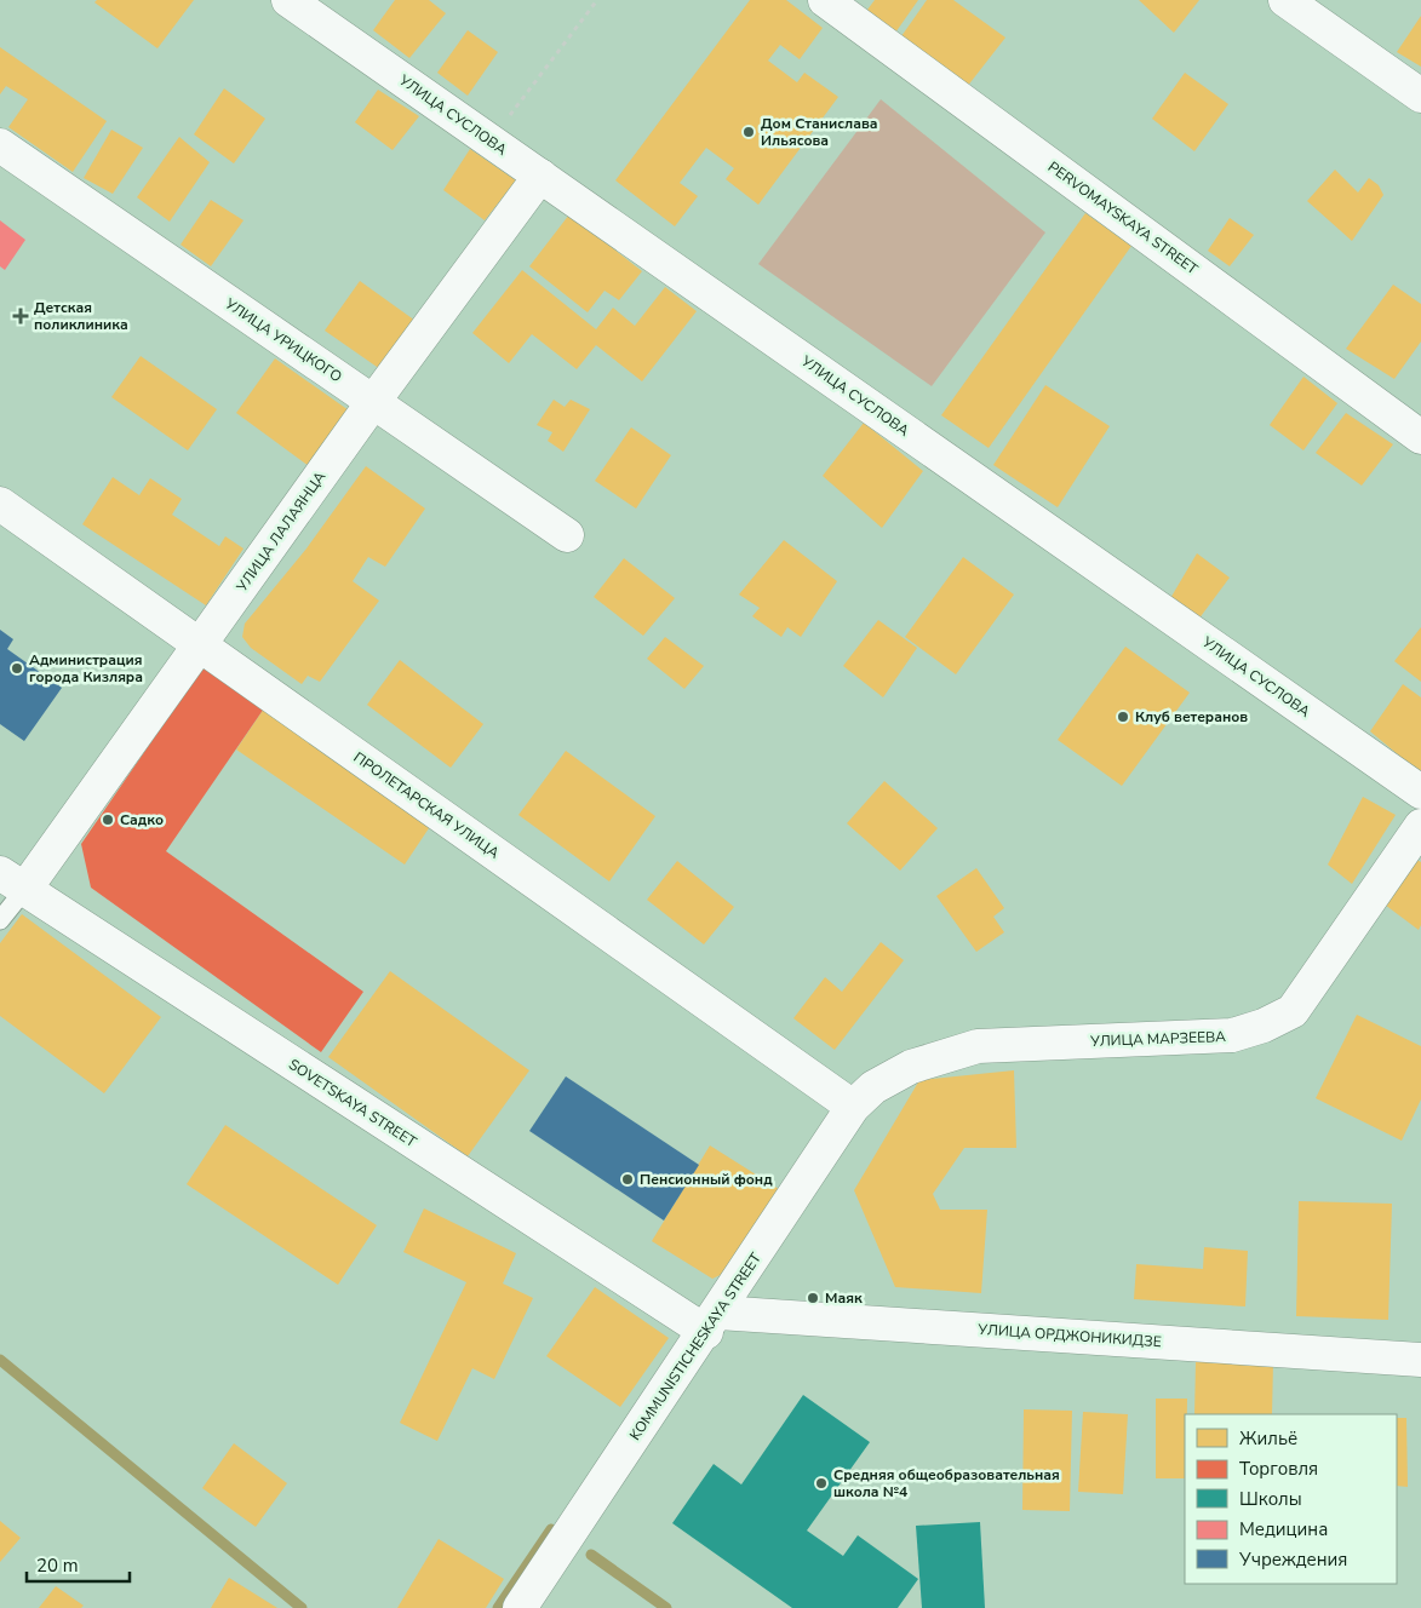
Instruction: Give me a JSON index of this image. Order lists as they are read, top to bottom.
{
  "streets": {
    "street": [
      "УЛИЦА СУСЛОВА",
      "PERVOMAYSKAYA STREET",
      "УЛИЦА УРИЦКОГО",
      "УЛИЦА ЛАЛАЯНЦА",
      "ПРОЛЕТАРСКАЯ УЛИЦА",
      "УЛИЦА МАРЗЕЕВА",
      "SOVETSKAYA STREET",
      "УЛИЦА ОРДЖОНИКИДЗЕ",
      "KOMMUNISTICHESKAYA STREET"
    ]
  },
  "crossings": [
    ["УЛИЦА СУСЛОВА", "УЛИЦА ЛАЛАЯНЦА"],
    ["УЛИЦА УРИЦКОГО", "УЛИЦА ЛАЛАЯНЦА"],
    ["УЛИЦА ЛАЛАЯНЦА", "ПРОЛЕТАРСКАЯ УЛИЦА"],
    ["УЛИЦА ЛАЛАЯНЦА", "SOVETSKAYA STREET"],
    ["ПРОЛЕТАРСКАЯ УЛИЦА", "УЛИЦА МАРЗЕЕВА"],
    ["ПРОЛЕТАРСКАЯ УЛИЦА", "KOMMUNISTICHESKAYA STREET"],
    ["УЛИЦА МАРЗЕЕВА", "KOMMUNISTICHESKAYA STREET"],
    ["SOVETSKAYA STREET", "УЛИЦА ОРДЖОНИКИДЗЕ"],
    ["SOVETSKAYA STREET", "KOMMUNISTICHESKAYA STREET"],
    ["УЛИЦА ОРДЖОНИКИДЗЕ", "KOMMUNISTICHESKAYA STREET"]
  ],
  "places": {
    "other": [
      "Дом Станислава Ильясова",
      "Администрация города Кизляра",
      "Клуб ветеранов",
      "Садко",
      "Пенсионный фонд",
      "Маяк",
      "Средняя общеобразовательная школа №4"
    ],
    "health": ["Детская поликлиника"]
  },
  "legend": [
    "Жильё",
    "Торговля",
    "Школы",
    "Медицина",
    "Учреждения"
  ],
  "scale_bar": "20 m"
}
